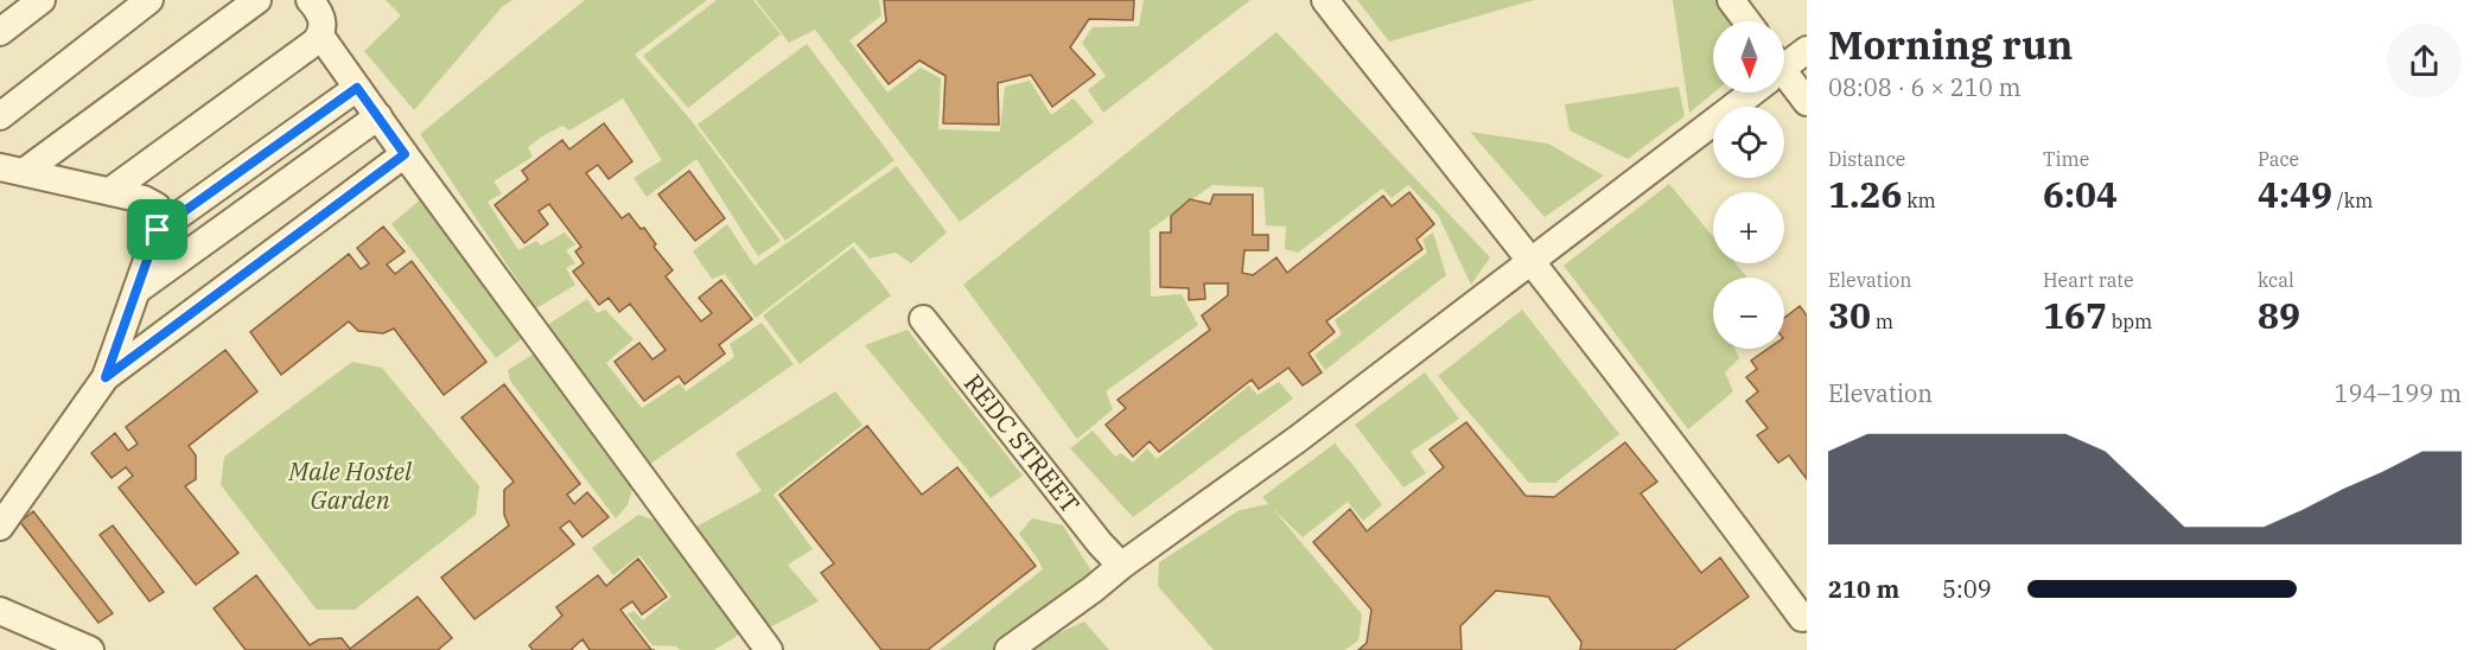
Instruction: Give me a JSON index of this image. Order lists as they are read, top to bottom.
{
  "streets": {
    "lane": ["REDC STREET"]
  },
  "parks": ["Male Hostel Garden"],
  "north": "bottom",
  "page": {
    "heading": ["Morning run", "08:08 · 6 × 210 m"],
    "map_buttons": ["+", "−"],
    "stats": [
      ["Distance", "1.26 km"],
      ["Time", "6:04"],
      ["Pace", "4:49 /km"],
      ["Elevation", "30 m"],
      ["Heart rate", "167 bpm"],
      ["kcal", "89"]
    ],
    "chart": ["Elevation", "194–199 m"],
    "list": [
      {
        "name": "210 m",
        "note": "5:09"
      }
    ]
  }
}
